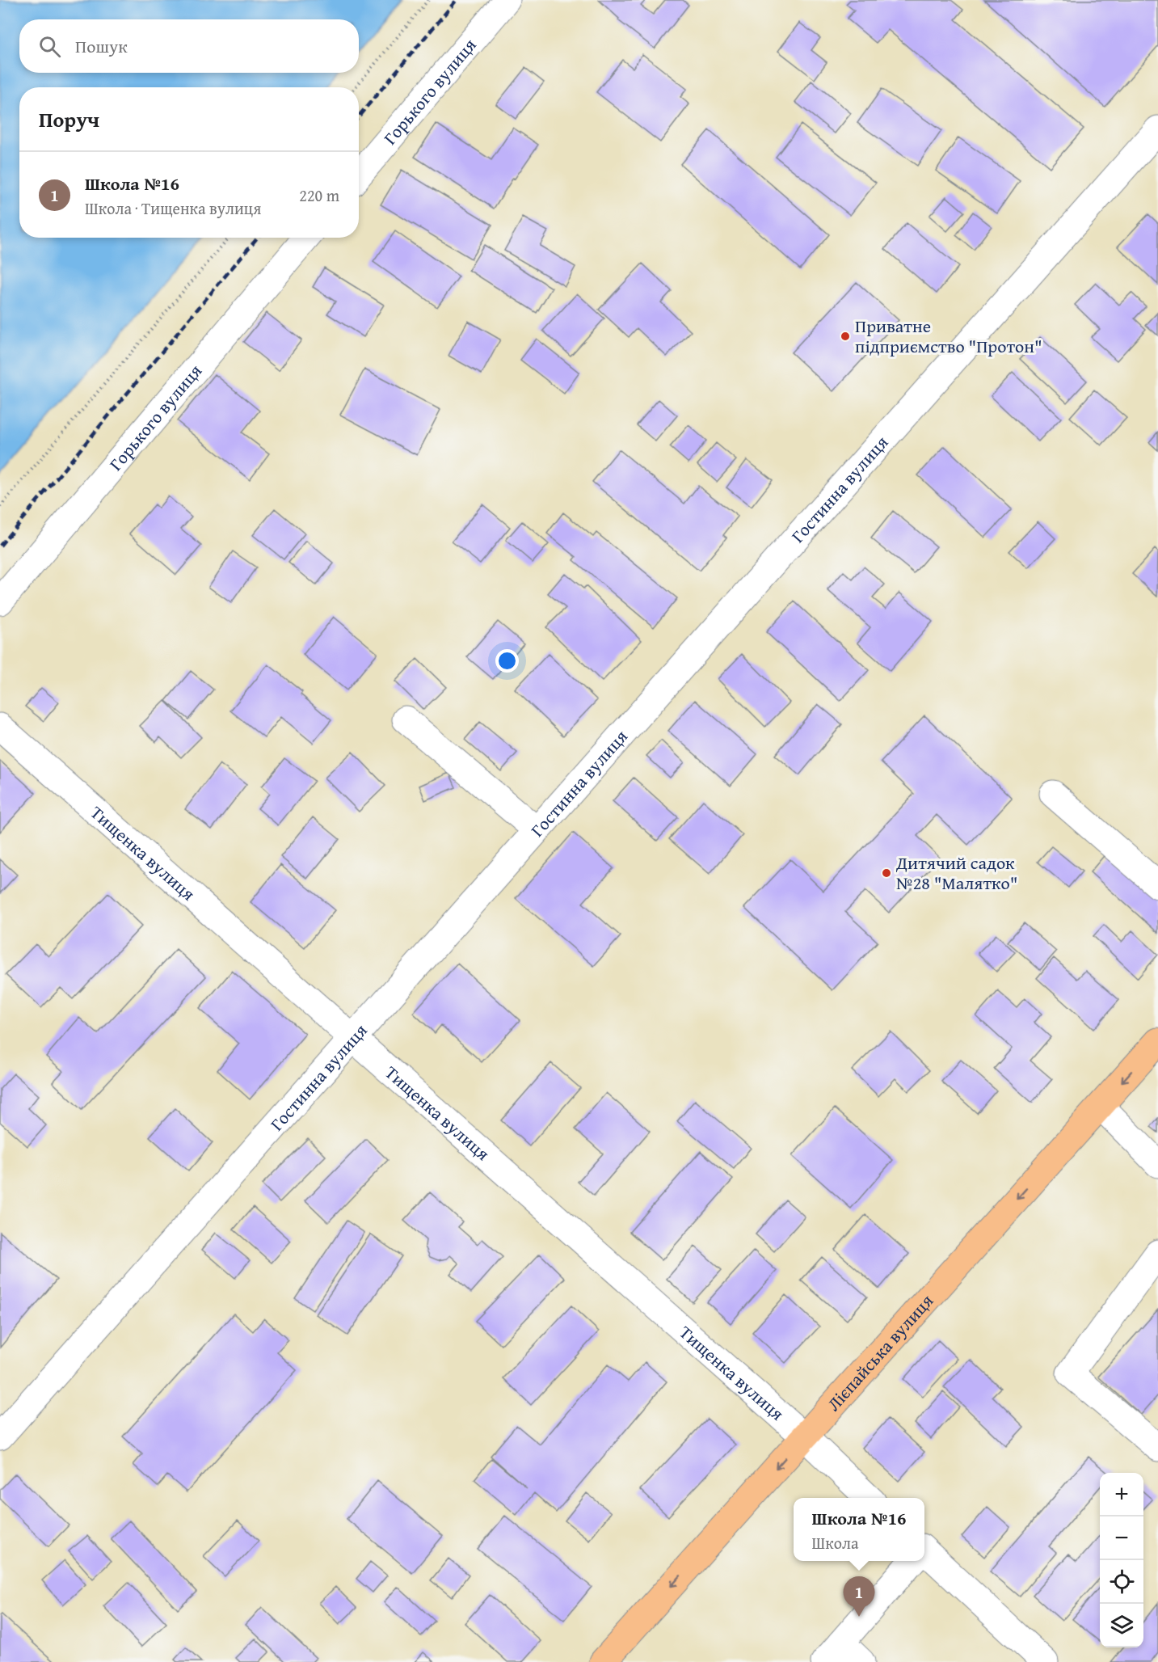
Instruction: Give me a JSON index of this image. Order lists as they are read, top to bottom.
{
  "streets": {
    "main road": ["Лієпайська вулиця"],
    "street": ["Горького вулиця", "Гостинна вулиця", "Тищенка вулиця"]
  },
  "crossings": [
    ["Гостинна вулиця", "Тищенка вулиця"],
    ["Тищенка вулиця", "Лієпайська вулиця"]
  ],
  "one_way": ["Лієпайська вулиця"],
  "places": ["Приватне підприємство \"Протон\"", "Дитячий садок №28 \"Малятко\""],
  "page": {
    "search": "Пошук",
    "heading": "Поруч",
    "list": [
      {
        "mark": "1",
        "name": "Школа №16",
        "note": "Школа · Тищенка вулиця",
        "value": "220 m"
      }
    ],
    "map_buttons": ["+", "−"],
    "popup": ["Школа №16", "Школа"],
    "pins": "1"
  }
}
